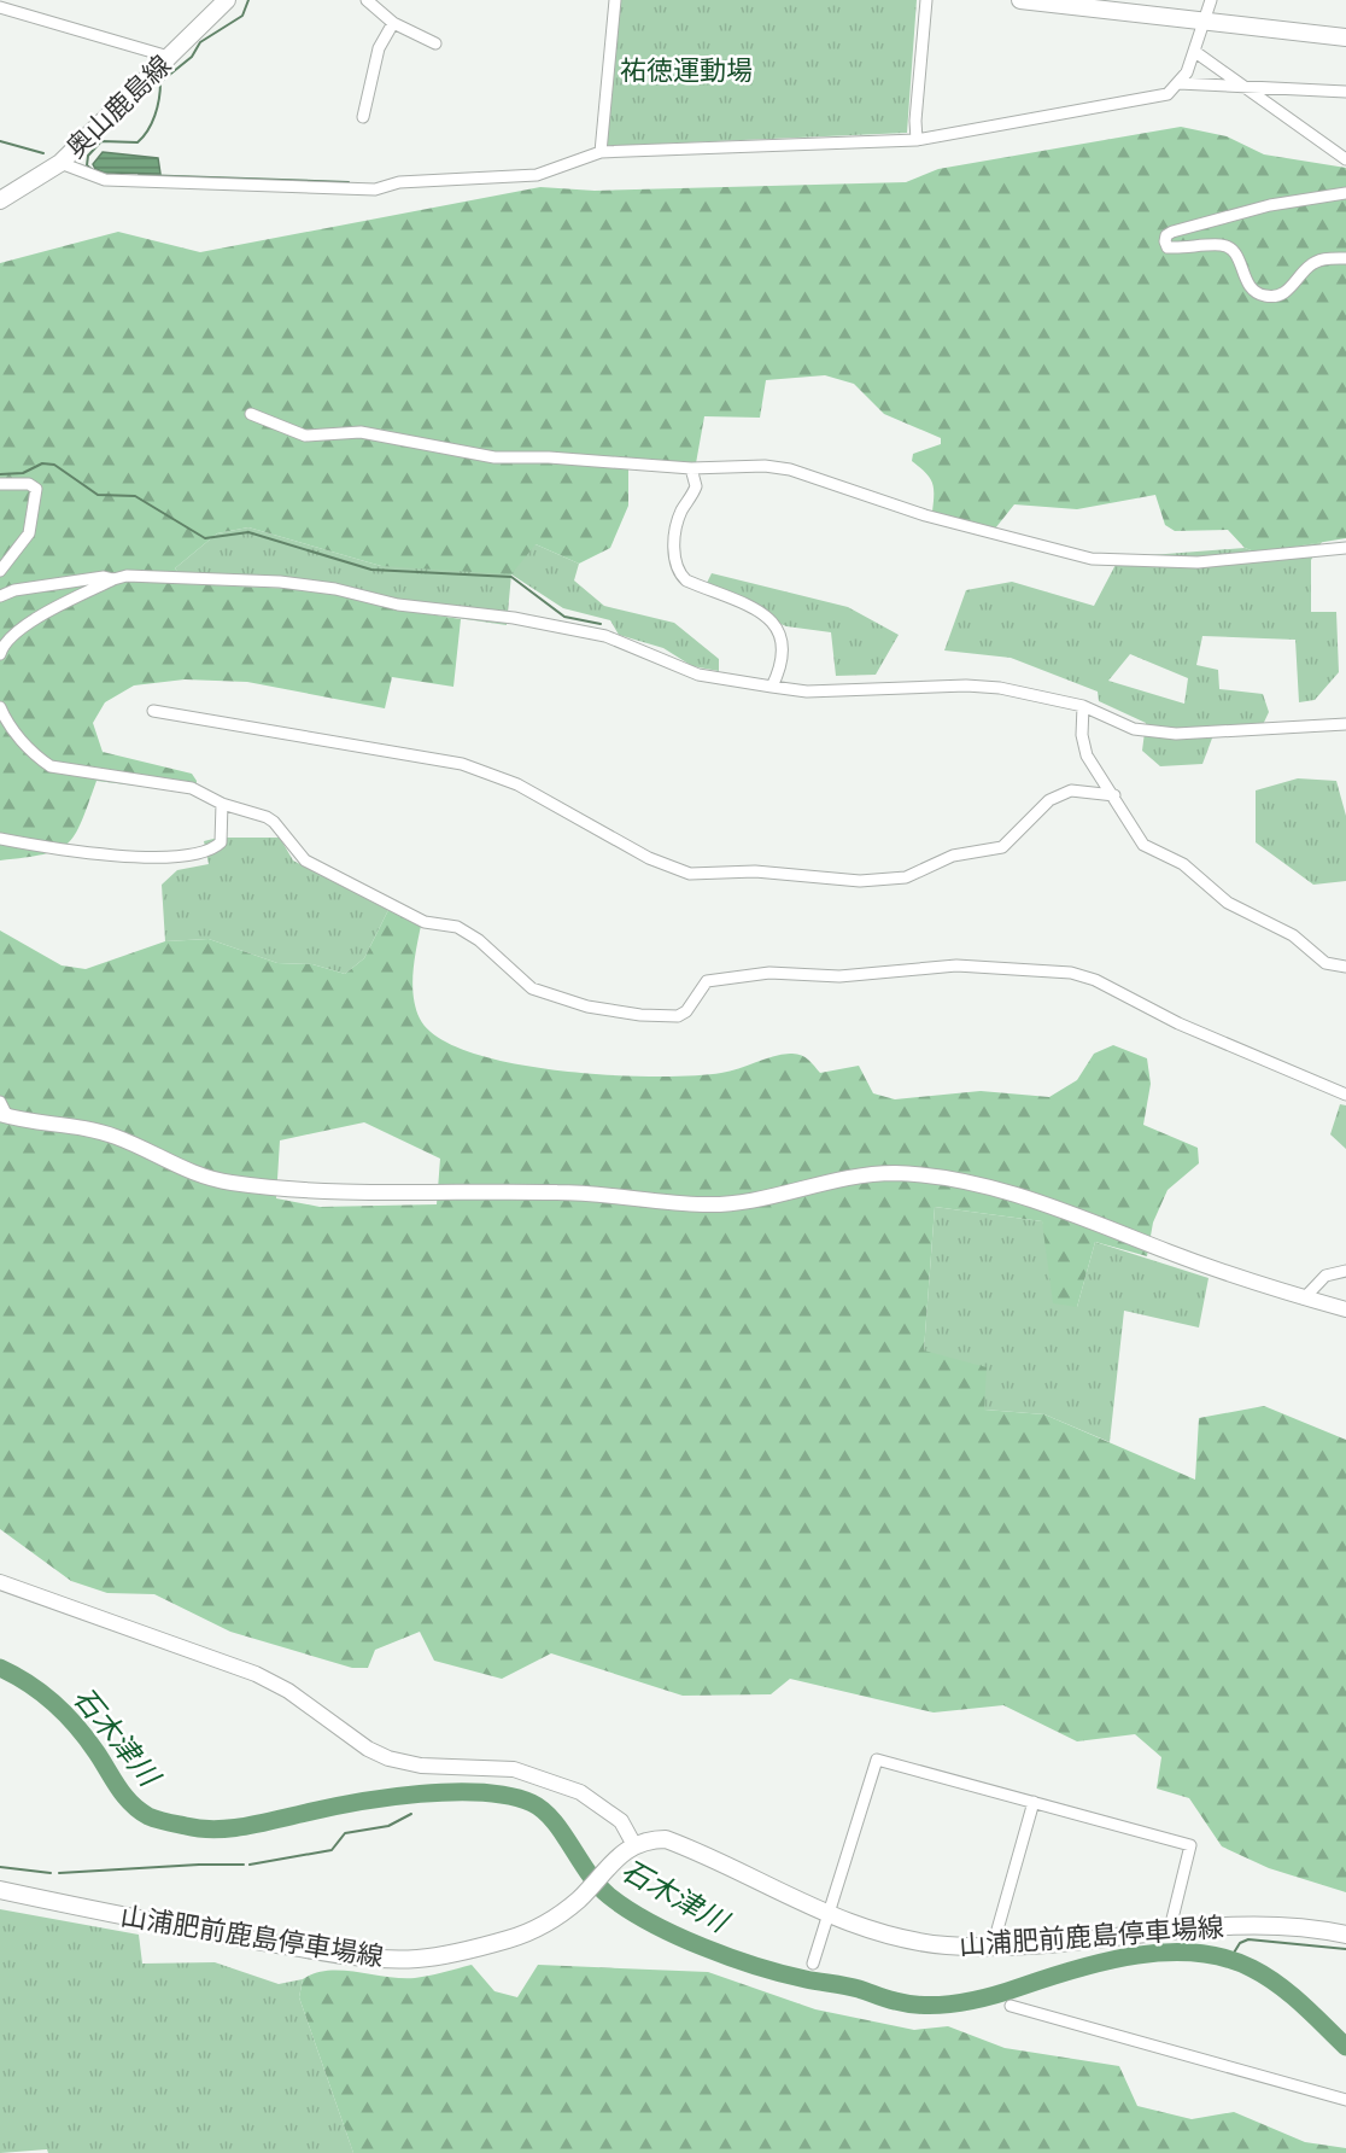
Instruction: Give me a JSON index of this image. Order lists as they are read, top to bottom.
{
  "streets": {
    "main road": ["奥山鹿島線", "山浦肥前鹿島停車場線"]
  },
  "water": ["石木津川"],
  "parks": ["祐徳運動場"]
}
